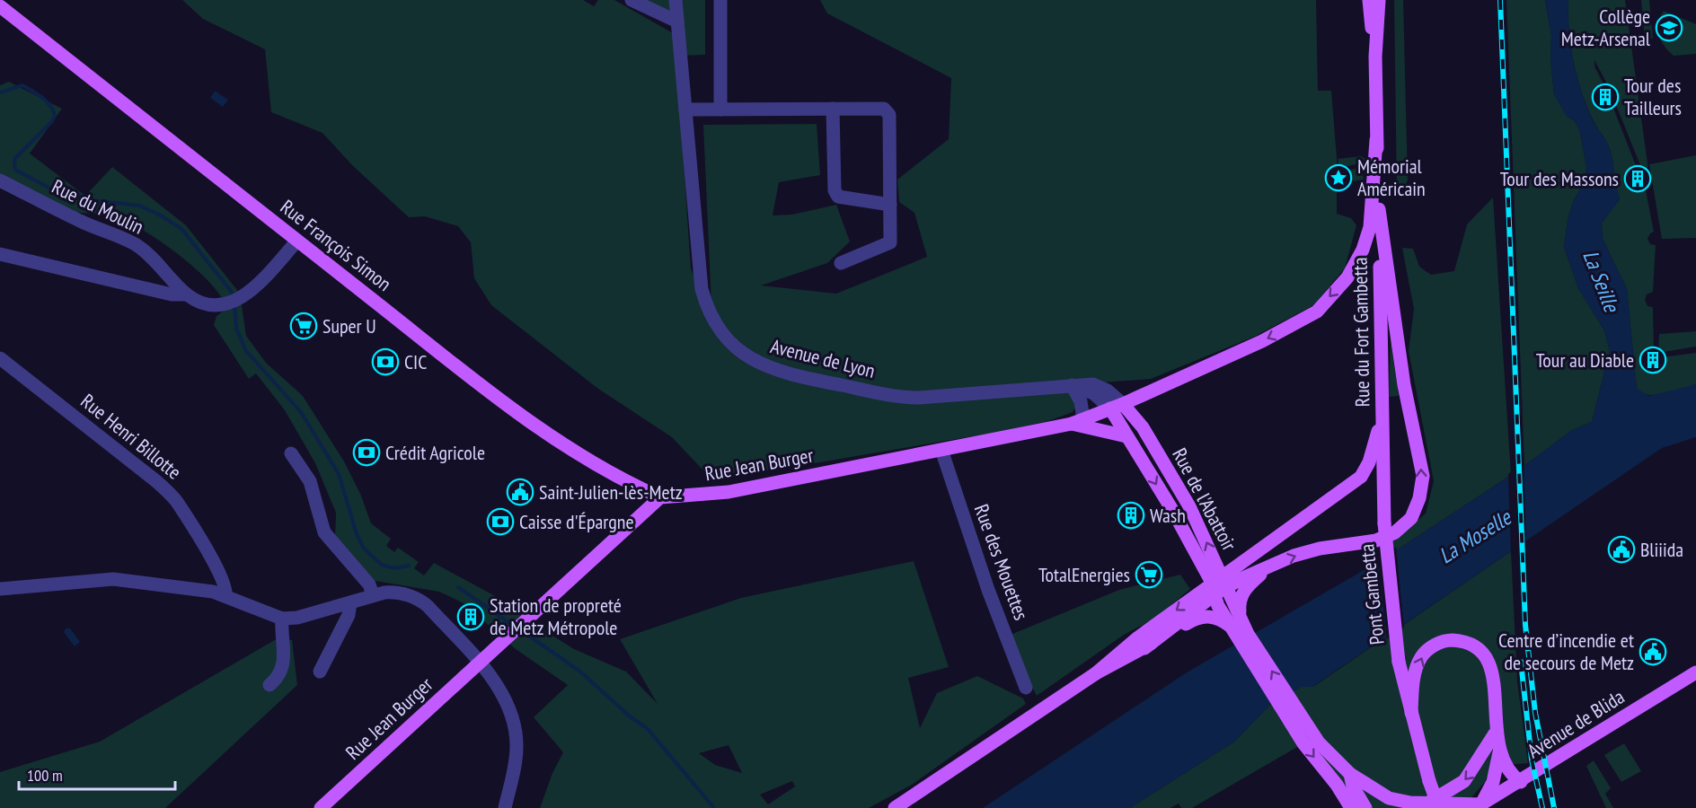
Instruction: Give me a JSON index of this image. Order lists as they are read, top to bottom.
{
  "streets": {
    "main road": [
      "Rue François Simon",
      "Rue du Fort Gambetta",
      "Rue Jean Burger",
      "Rue de l'Abattoir",
      "Pont Gambetta",
      "Avenue de Blida"
    ],
    "street": [
      "Rue du Moulin",
      "Avenue de Lyon",
      "Rue Henri Billotte",
      "Rue des Mouettes"
    ]
  },
  "crossings": [
    ["Rue du Moulin", "Rue François Simon"],
    ["Rue François Simon", "Rue Jean Burger"],
    ["Rue du Fort Gambetta", "Rue Jean Burger"],
    ["Rue du Fort Gambetta", "Pont Gambetta"],
    ["Avenue de Lyon", "Rue Jean Burger"],
    ["Avenue de Lyon", "Rue de l'Abattoir"],
    ["Rue Jean Burger", "Rue de l'Abattoir"],
    ["Rue Jean Burger", "Rue des Mouettes"]
  ],
  "water": ["La Seille", "La Moselle"],
  "places": {
    "school or university": ["Collège Metz-Arsenal"],
    "building": [
      "Tour des Tailleurs",
      "Tour des Massons",
      "Tour au Diable",
      "Wash",
      "Station de propreté de Metz Métropole"
    ],
    "place": ["Mémorial Américain"],
    "supermarket": ["Super U", "TotalEnergies"],
    "bank": ["CIC", "Crédit Agricole", "Caisse d'Épargne"],
    "public building": ["Saint-Julien-lès-Metz", "Bliiida", "Centre d’incendie et de secours de Metz"]
  },
  "scale_bar": "100 m"
}
